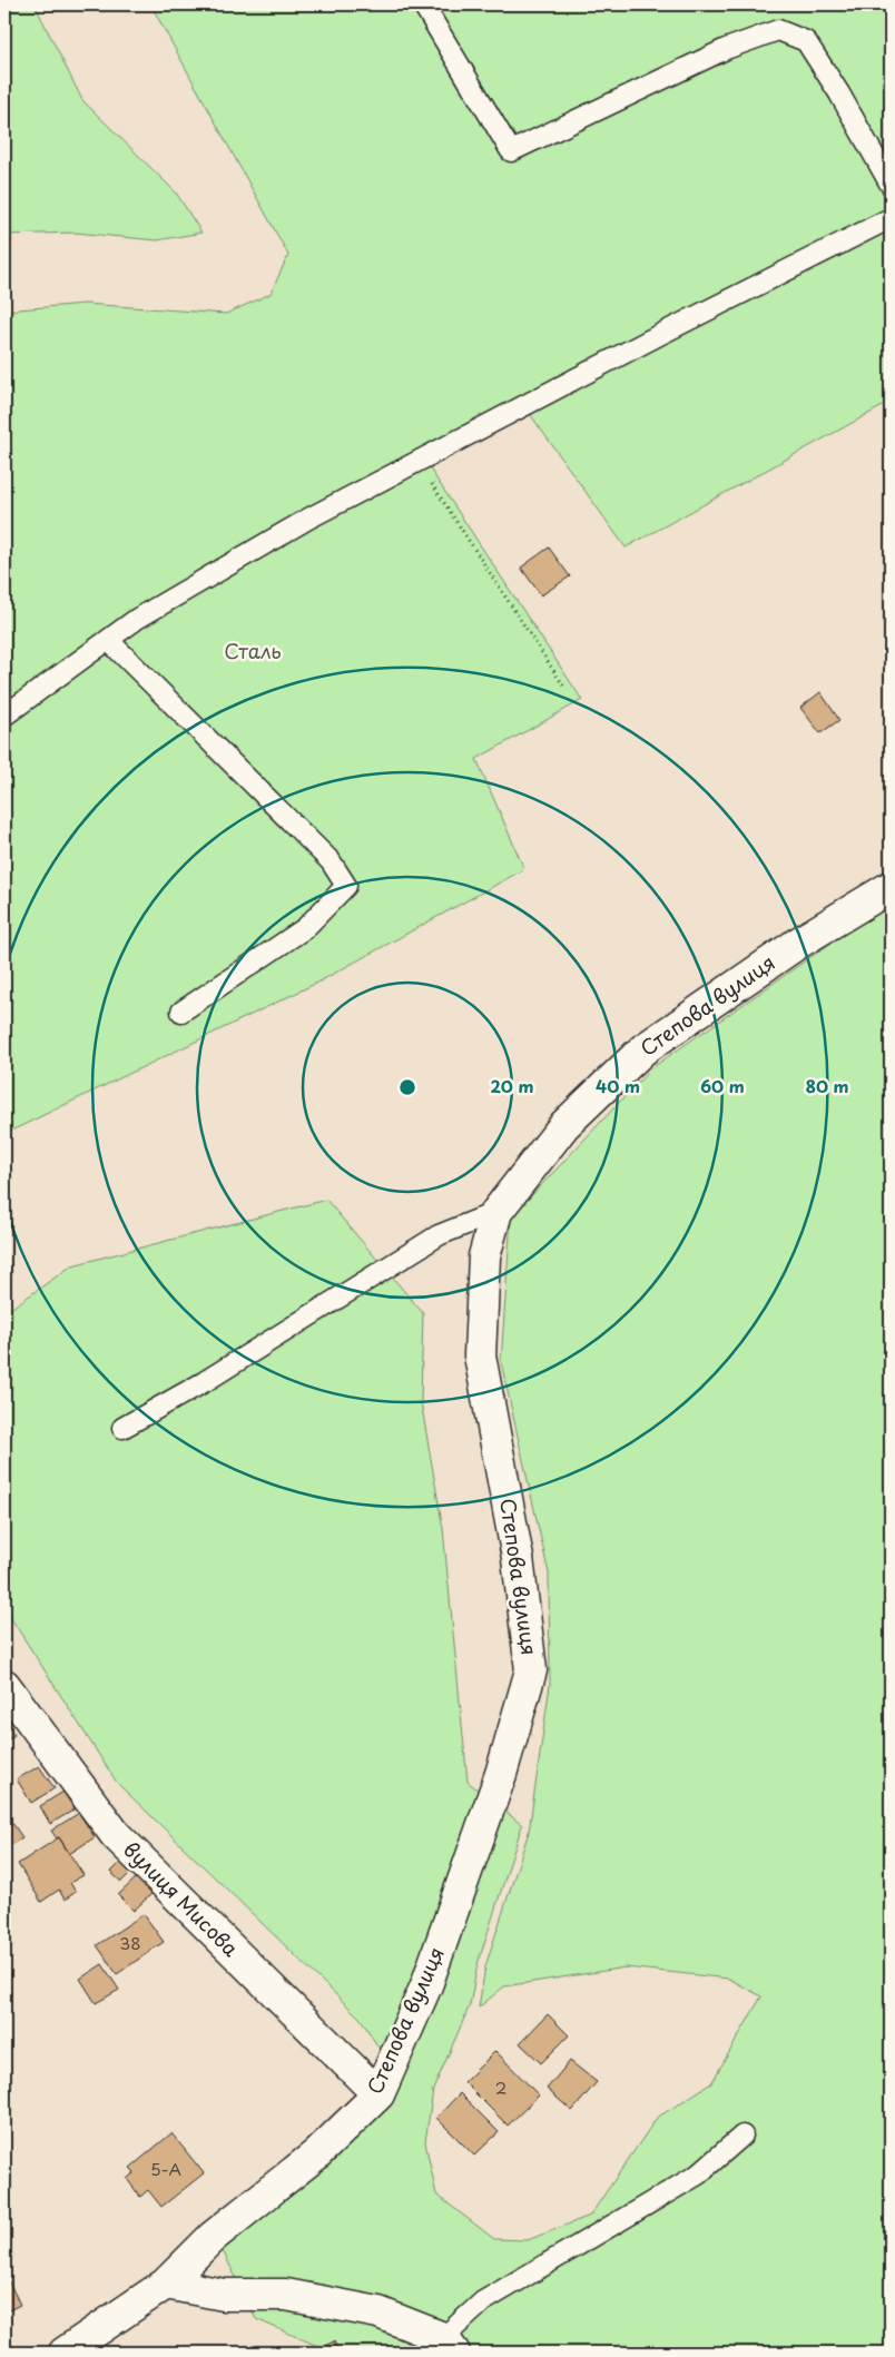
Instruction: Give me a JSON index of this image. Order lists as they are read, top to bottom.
{
  "streets": {
    "street": ["Степова вулиця", "вулиця Мисова"]
  },
  "crossings": [
    ["Степова вулиця", "вулиця Мисова"]
  ],
  "parks": ["Сталь"],
  "house_numbers": ["38", "2", "5-А"],
  "rings": [
    "20 m",
    "40 m",
    "60 m",
    "80 m"
  ]
}
